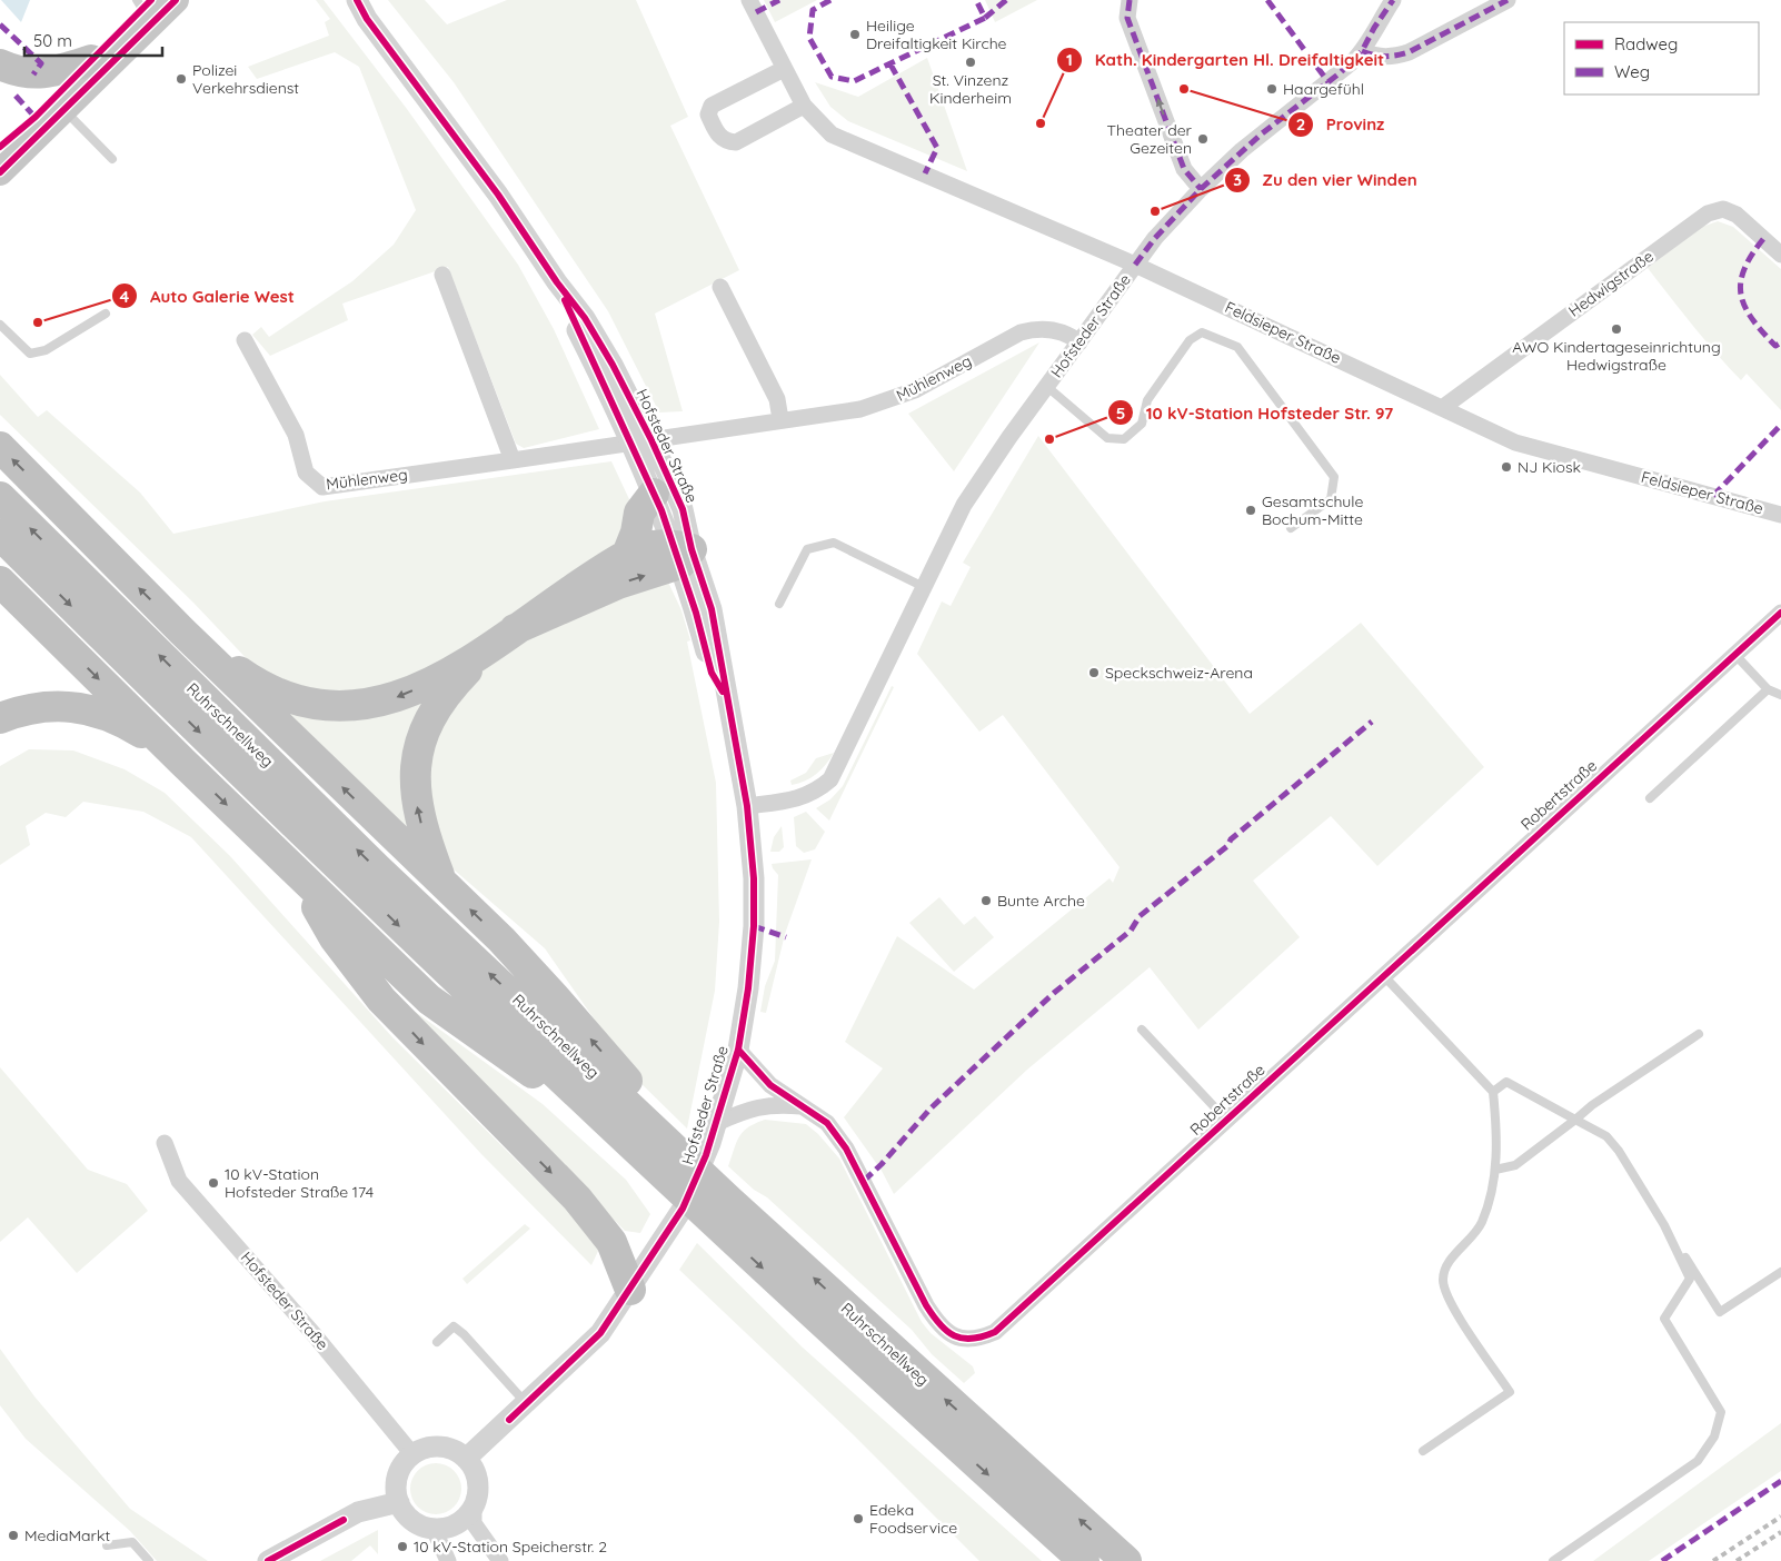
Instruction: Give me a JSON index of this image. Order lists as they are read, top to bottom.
{
  "streets": {
    "highway": ["Ruhrschnellweg"],
    "street": [
      "Hedwigstraße",
      "Hofsteder Straße",
      "Feldsieper Straße",
      "Mühlenweg",
      "Robertstraße"
    ]
  },
  "crossings": [
    ["Hedwigstraße", "Feldsieper Straße"],
    ["Hofsteder Straße", "Feldsieper Straße"],
    ["Hofsteder Straße", "Mühlenweg"],
    ["Hofsteder Straße", "Robertstraße"]
  ],
  "places": [
    "Heilige Dreifaltigkeit Kirche",
    "St. Vinzenz Kinderheim",
    "Polizei Verkehrsdienst",
    "Provinz",
    "Haargefühl",
    "Kath. Kindergarten Hl. Dreifaltigkeit",
    "Theater der Gezeiten",
    "Zu den vier Winden",
    "Auto Galerie West",
    "AWO Kindertageseinrichtung Hedwigstraße",
    "10 kV-Station Hofsteder Str. 97",
    "NJ Kiosk",
    "Gesamtschule Bochum-Mitte",
    "Speckschweiz-Arena",
    "Bunte Arche",
    "10 kV-Station Hofsteder Straße 174",
    "Edeka Foodservice",
    "MediaMarkt",
    "10 kV-Station Speicherstr. 2"
  ],
  "legend": ["Radweg", "Weg"],
  "scale_bar": "50 m"
}
